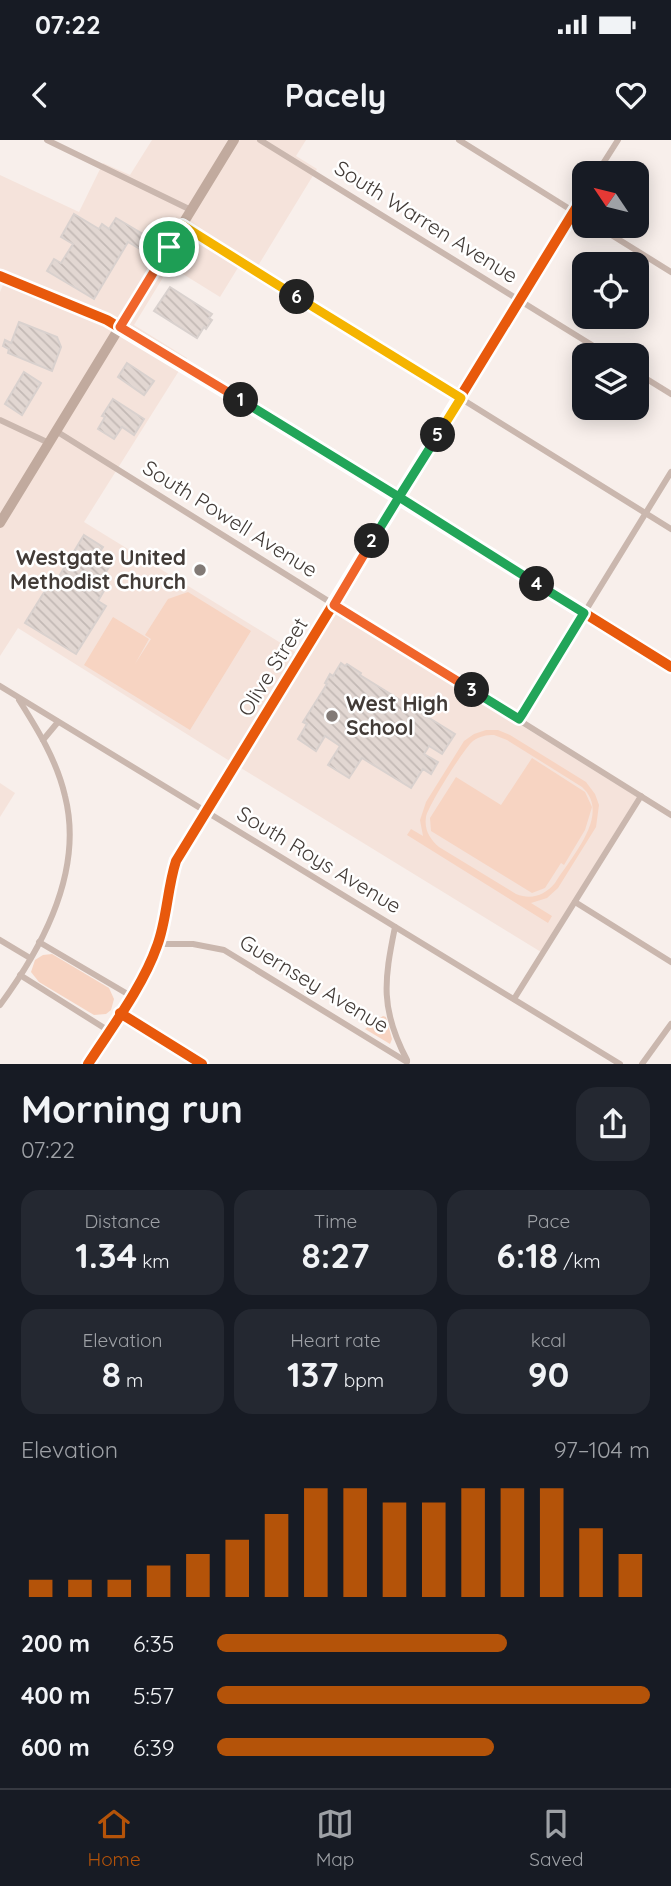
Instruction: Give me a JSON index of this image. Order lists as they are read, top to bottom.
{
  "streets": {
    "street": [
      "South Warren Avenue",
      "South Powell Avenue",
      "Olive Street",
      "South Roys Avenue",
      "Guernsey Avenue"
    ]
  },
  "crossings": [
    ["South Warren Avenue", "Olive Street"],
    ["South Powell Avenue", "Olive Street"],
    ["Olive Street", "South Roys Avenue"],
    ["Olive Street", "Guernsey Avenue"]
  ],
  "places": ["Westgate United Methodist Church", "West High School"],
  "north": "top left",
  "page": {
    "status": "07:22",
    "header": "Pacely",
    "pins": [
      "6",
      "1",
      "5",
      "2",
      "4",
      "3"
    ],
    "heading": ["Morning run", "07:22"],
    "stats": [
      ["Distance", "1.34 km"],
      ["Time", "8:27"],
      ["Pace", "6:18 /km"],
      ["Elevation", "8 m"],
      ["Heart rate", "137 bpm"],
      ["kcal", "90"]
    ],
    "chart": ["Elevation", "97–104 m"],
    "list": [
      {
        "name": "200 m",
        "note": "6:35"
      },
      {
        "name": "400 m",
        "note": "5:57"
      },
      {
        "name": "600 m",
        "note": "6:39"
      }
    ],
    "tabs": ["Home", "Map", "Saved"]
  }
}
